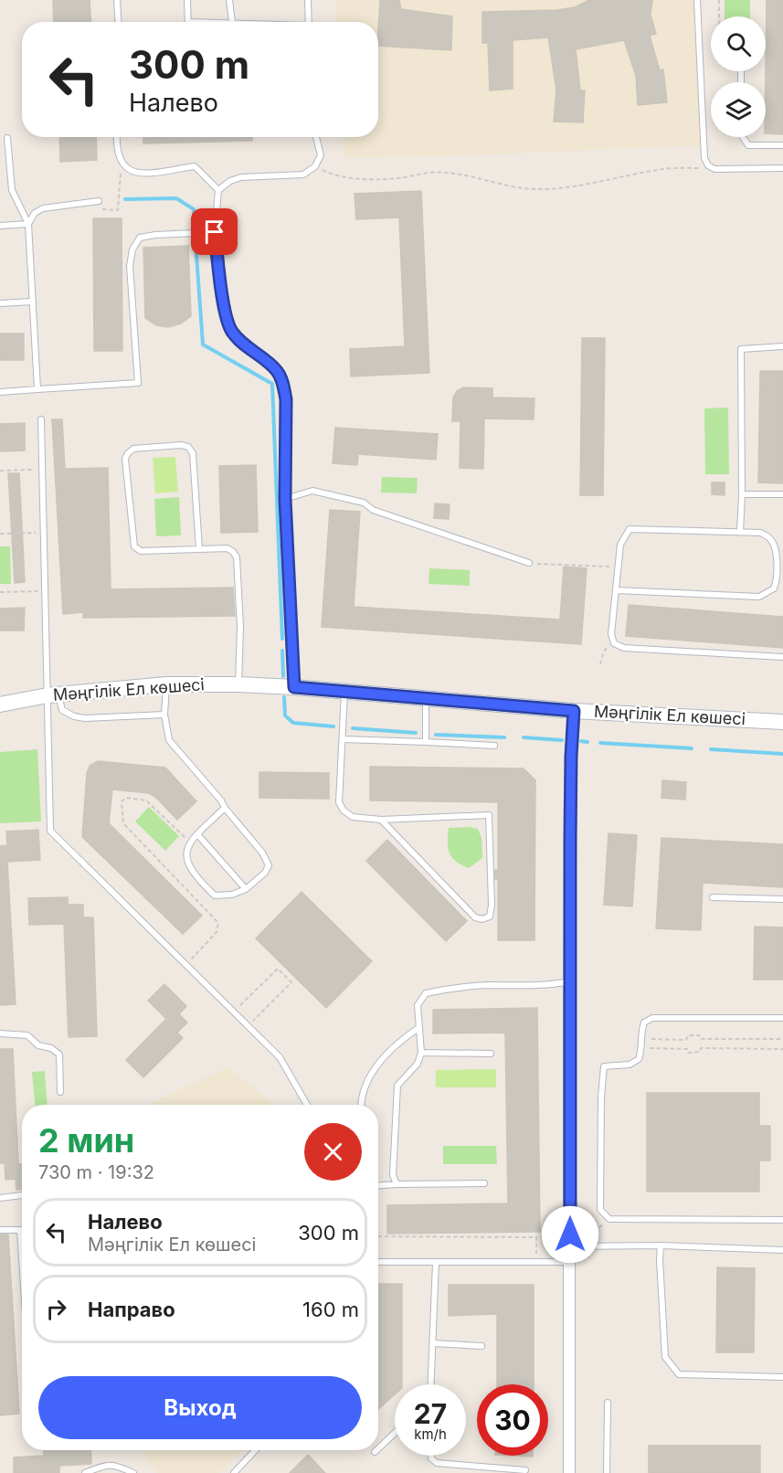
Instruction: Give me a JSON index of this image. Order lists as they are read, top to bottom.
{
  "streets": {
    "street": ["Мәңгілік Ел көшесі"]
  },
  "page": {
    "turn": ["300 m", "Налево"],
    "heading": ["2 мин", "730 m · 19:32"],
    "list": [
      {
        "name": "Налево",
        "note": "Мәңгілік Ел көшесі",
        "value": "300 m"
      },
      {
        "name": "Направо",
        "value": "160 m"
      }
    ],
    "buttons": "Выход",
    "speed": "27 km/h",
    "limit": "30"
  }
}
